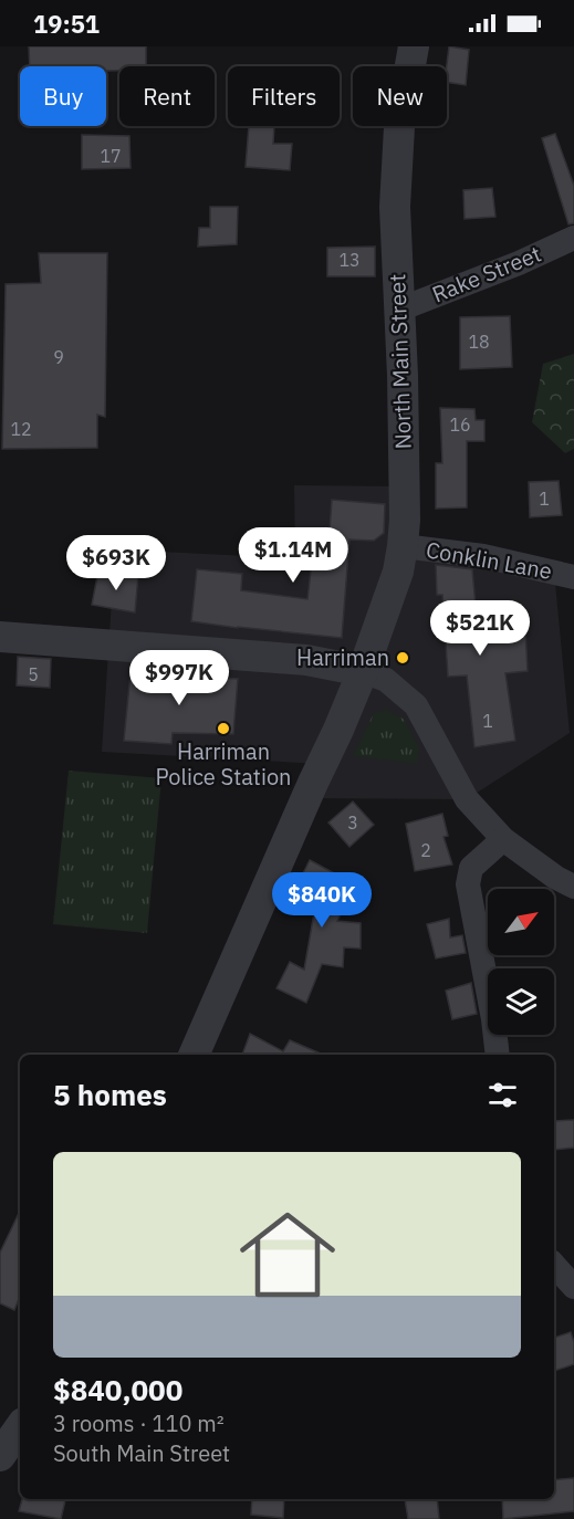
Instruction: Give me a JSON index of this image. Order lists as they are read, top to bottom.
{
  "streets": {
    "street": ["Rake Street", "North Main Street", "Conklin Lane"]
  },
  "crossings": [
    ["Rake Street", "North Main Street"],
    ["North Main Street", "Conklin Lane"]
  ],
  "places": ["Harriman", "Harriman Police Station"],
  "house_numbers": [
    "17",
    "13",
    "18",
    "9",
    "16",
    "12",
    "1",
    "5",
    "1",
    "3",
    "2"
  ],
  "north": "top right",
  "page": {
    "status": "19:51",
    "chip": [
      "Buy",
      "Rent",
      "Filters",
      "New"
    ],
    "price": [
      "$1.14M",
      "$693K",
      "$521K",
      "$997K",
      "$840K"
    ],
    "heading": "5 homes",
    "list": [
      {
        "name": "$840,000",
        "note": "3 rooms · 110 m² · South Main Street"
      }
    ]
  }
}
